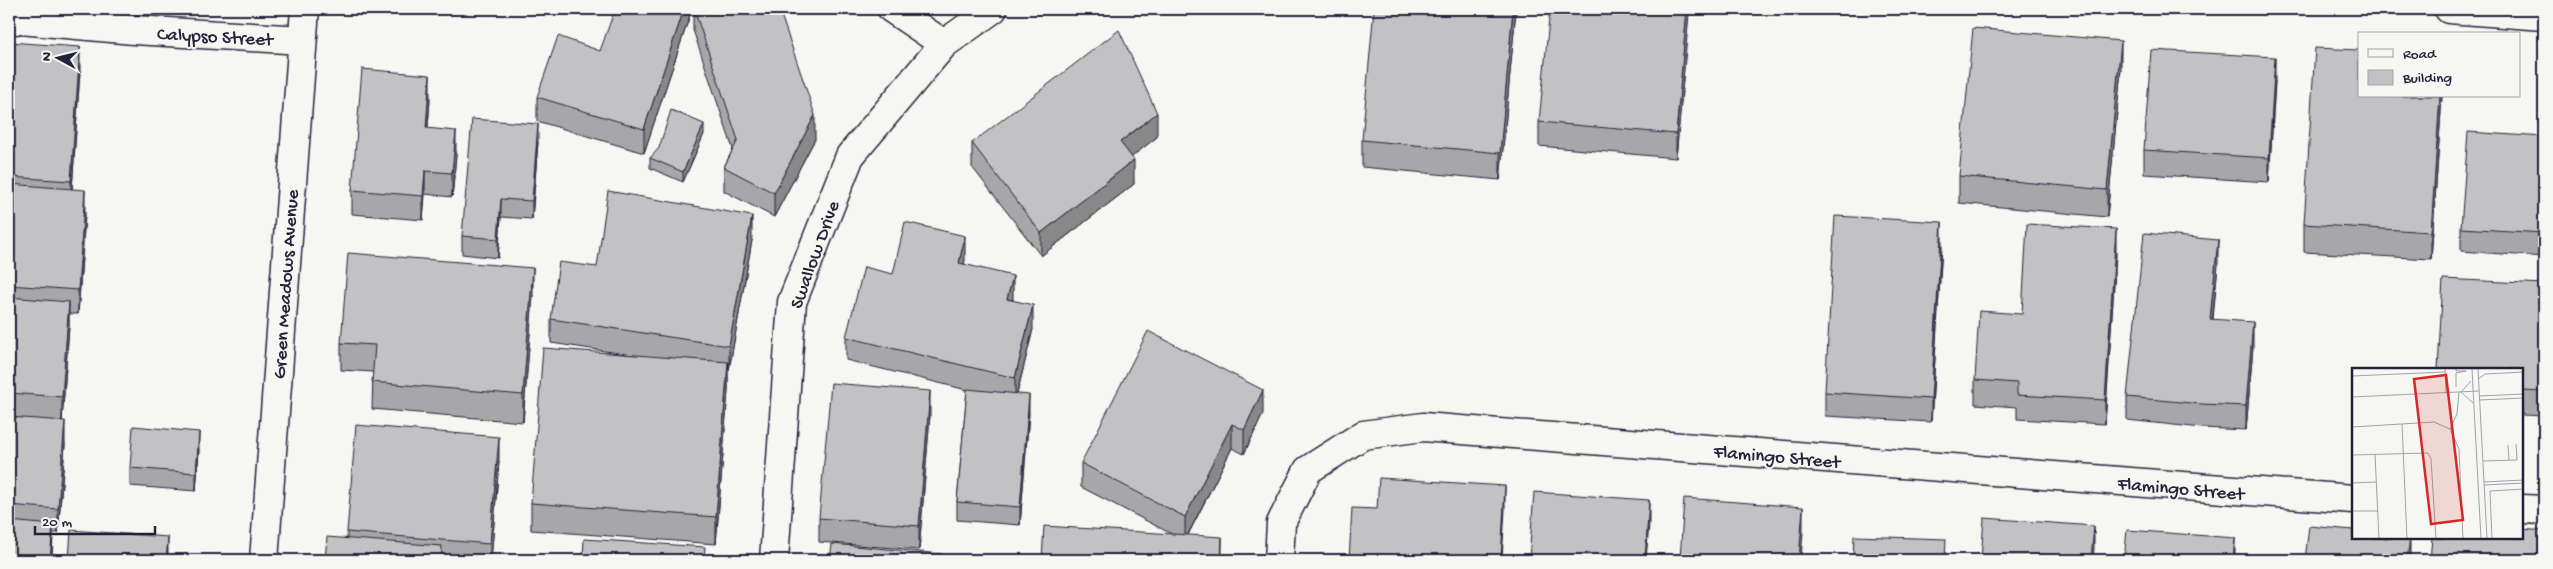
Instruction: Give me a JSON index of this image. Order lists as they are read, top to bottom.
{
  "streets": {
    "street": [
      "Calypso Street",
      "Swallow Drive",
      "Green Meadows Avenue",
      "Flamingo Street"
    ]
  },
  "crossings": [
    ["Calypso Street", "Green Meadows Avenue"]
  ],
  "legend": ["Road", "Building"],
  "scale_bar": "20 m",
  "north": "left"
}
